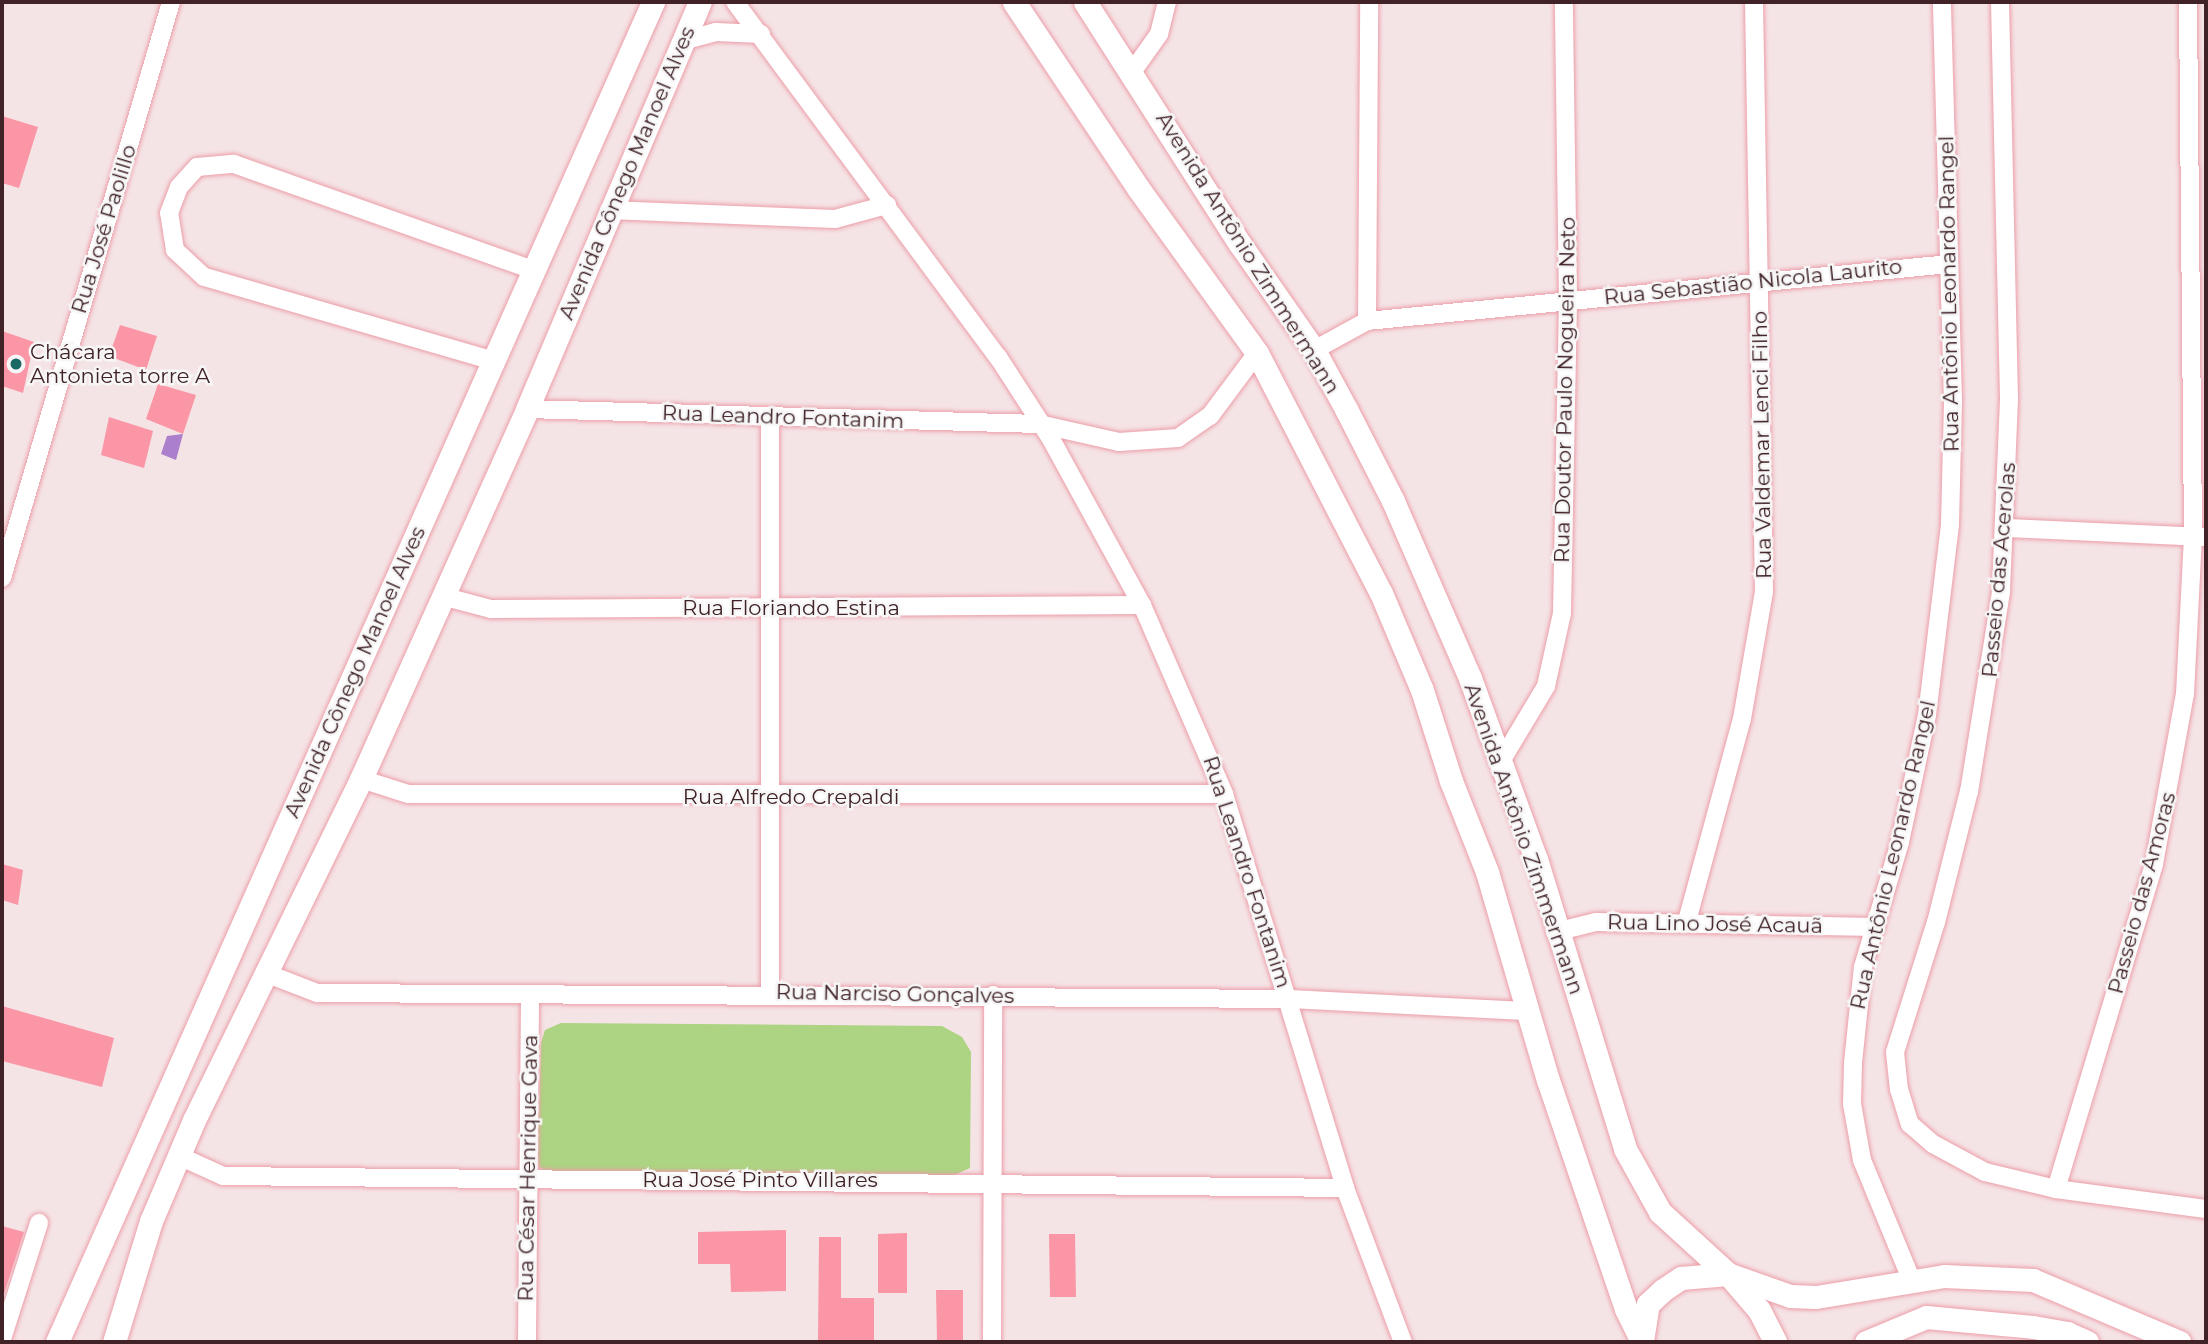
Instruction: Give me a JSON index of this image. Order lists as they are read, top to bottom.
{
  "streets": {
    "street": [
      "Avenida Cônego Manoel Alves",
      "Rua José Paolillo",
      "Avenida Antônio Zimmermann",
      "Rua Sebastião Nicola Laurito",
      "Rua Antônio Leonardo Rangel",
      "Rua Doutor Paulo Nogueira Neto",
      "Rua Leandro Fontanim",
      "Rua Valdemar Lenci Filho",
      "Passeio das Acerolas",
      "Rua Floriando Estina",
      "Rua Alfredo Crepaldi",
      "Passeio das Amoras",
      "Rua Lino José Acauã",
      "Rua Narciso Gonçalves",
      "Rua César Henrique Gava",
      "Rua José Pinto Villares"
    ]
  },
  "crossings": [
    ["Avenida Cônego Manoel Alves", "Rua Leandro Fontanim"],
    ["Avenida Cônego Manoel Alves", "Rua Floriando Estina"],
    ["Avenida Cônego Manoel Alves", "Rua Alfredo Crepaldi"],
    ["Avenida Cônego Manoel Alves", "Rua Narciso Gonçalves"],
    ["Avenida Cônego Manoel Alves", "Rua José Pinto Villares"],
    ["Avenida Antônio Zimmermann", "Rua Sebastião Nicola Laurito"],
    ["Avenida Antônio Zimmermann", "Rua Doutor Paulo Nogueira Neto"],
    ["Avenida Antônio Zimmermann", "Rua Lino José Acauã"],
    ["Rua Sebastião Nicola Laurito", "Rua Antônio Leonardo Rangel"],
    ["Rua Sebastião Nicola Laurito", "Rua Doutor Paulo Nogueira Neto"],
    ["Rua Sebastião Nicola Laurito", "Rua Valdemar Lenci Filho"],
    ["Rua Antônio Leonardo Rangel", "Rua Lino José Acauã"],
    ["Rua Leandro Fontanim", "Rua Floriando Estina"],
    ["Rua Leandro Fontanim", "Rua Alfredo Crepaldi"],
    ["Rua Leandro Fontanim", "Rua Narciso Gonçalves"],
    ["Rua Leandro Fontanim", "Rua José Pinto Villares"],
    ["Rua Valdemar Lenci Filho", "Rua Lino José Acauã"],
    ["Passeio das Acerolas", "Passeio das Amoras"],
    ["Rua Narciso Gonçalves", "Rua César Henrique Gava"],
    ["Rua César Henrique Gava", "Rua José Pinto Villares"]
  ],
  "places": ["Chácara Antonieta torre A"]
}
